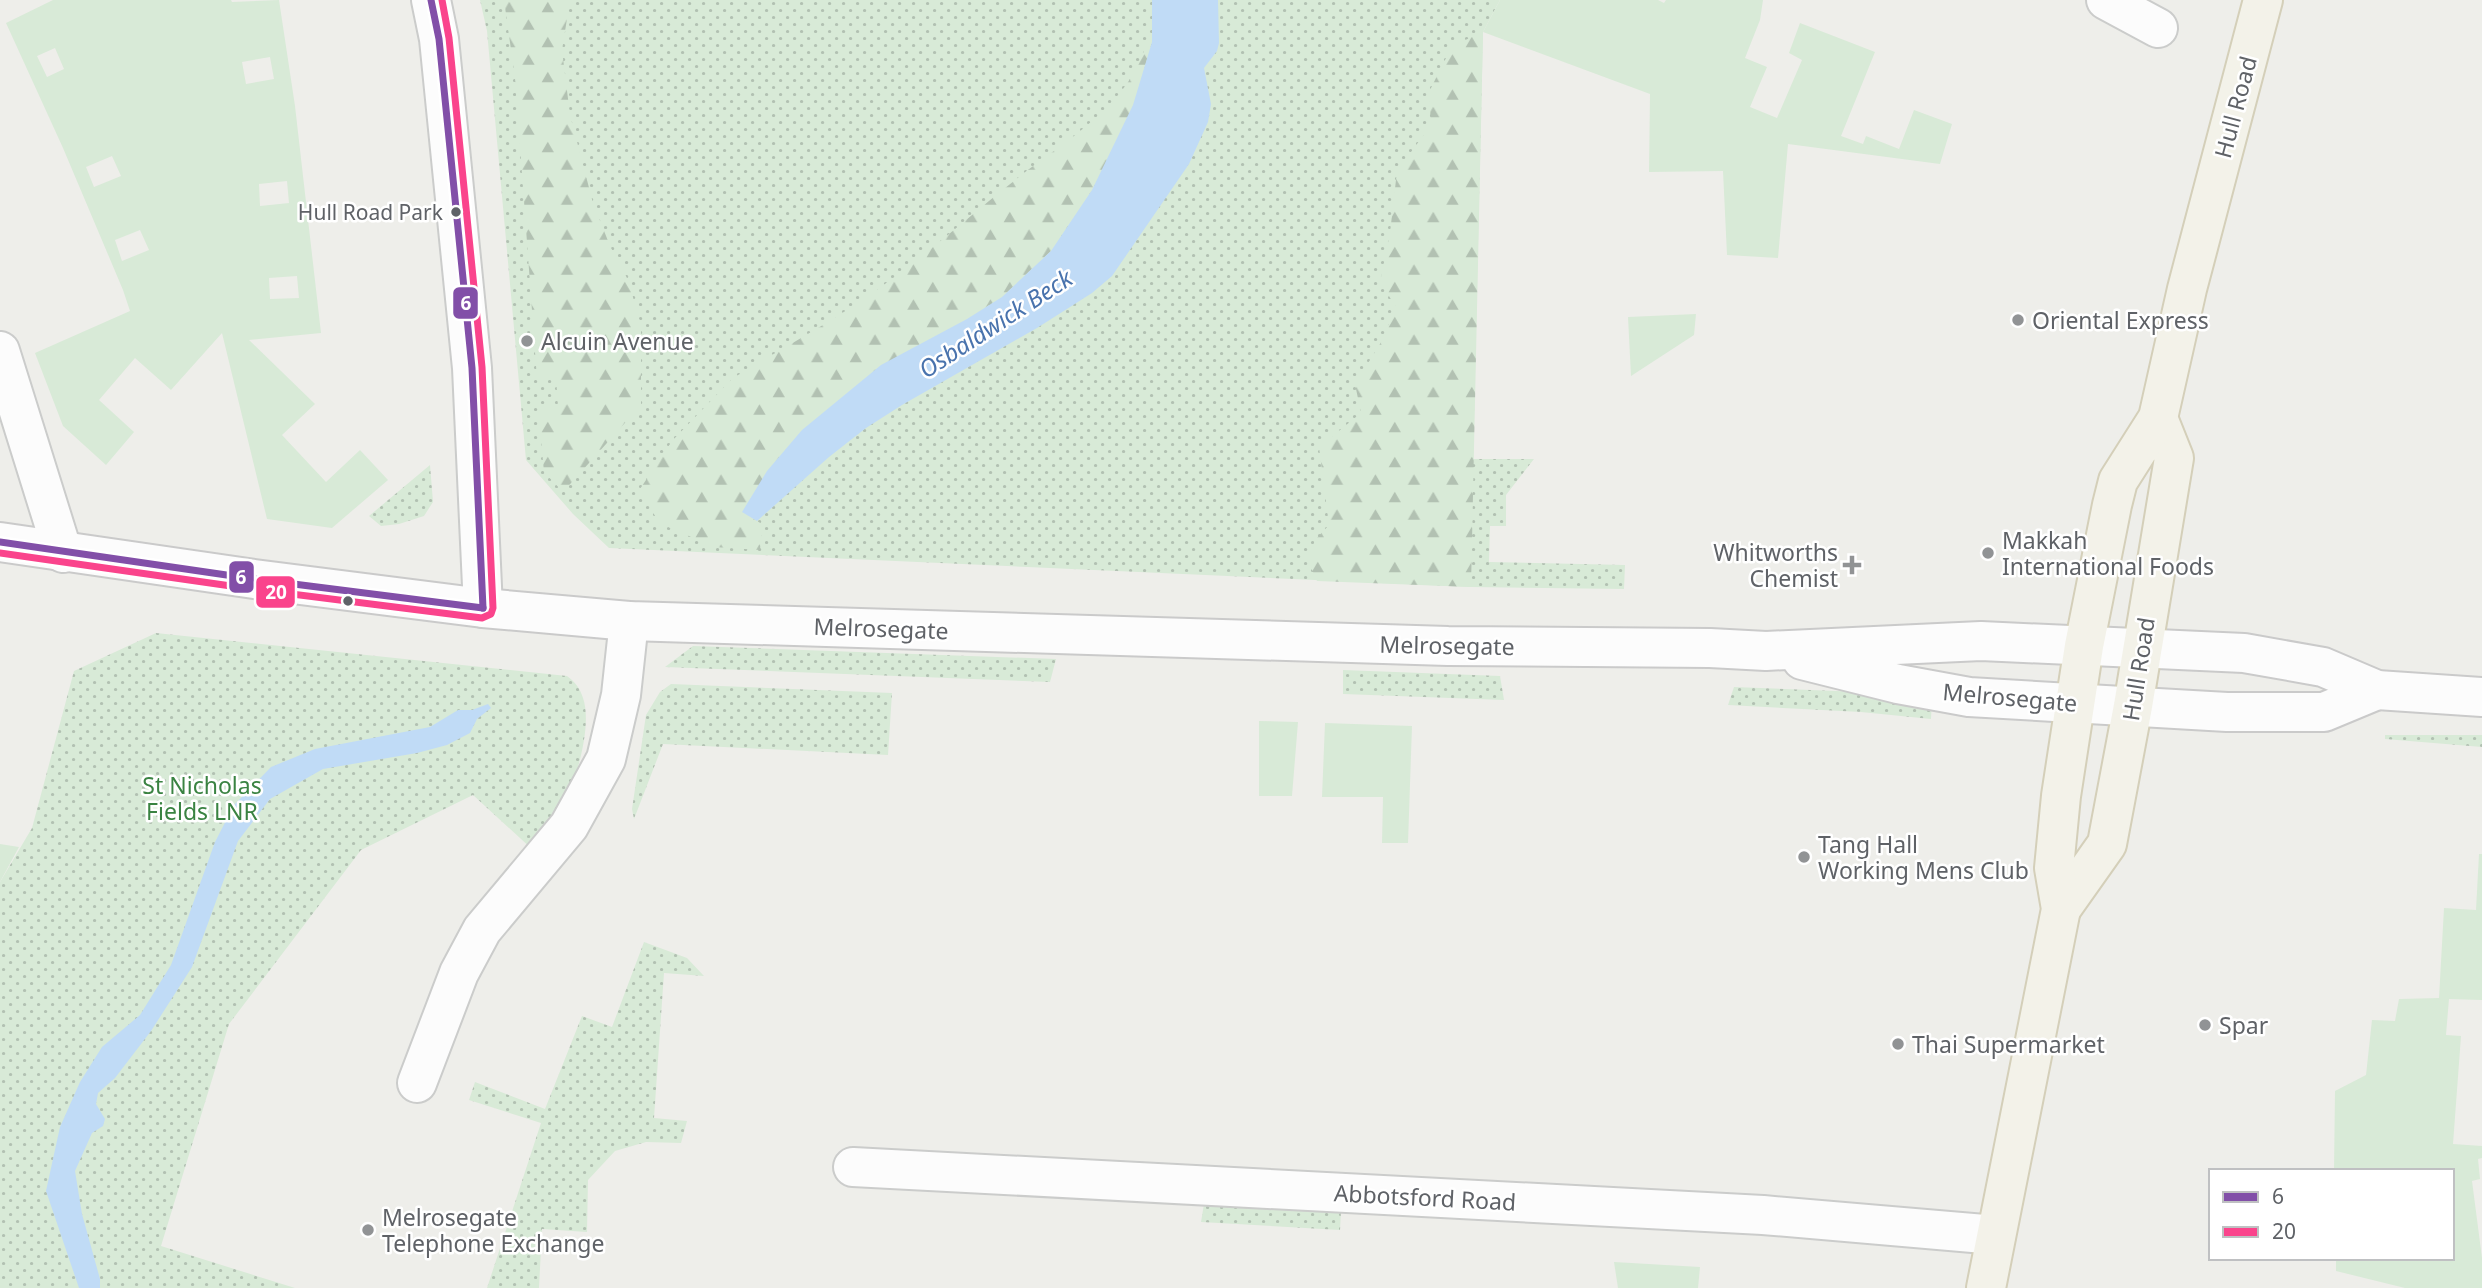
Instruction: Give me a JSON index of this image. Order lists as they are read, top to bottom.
{
  "streets": {
    "main road": ["Hull Road"],
    "street": ["Melrosegate", "Abbotsford Road"]
  },
  "crossings": [
    ["Hull Road", "Melrosegate"],
    ["Hull Road", "Abbotsford Road"]
  ],
  "water": ["Osbaldwick Beck"],
  "parks": ["St Nicholas Fields LNR"],
  "places": {
    "other": [
      "Hull Road Park",
      "Oriental Express",
      "Alcuin Avenue",
      "Makkah International Foods",
      "Tang Hall Working Mens Club",
      "Spar",
      "Thai Supermarket",
      "Melrosegate Telephone Exchange"
    ],
    "health": ["Whitworths Chemist"]
  },
  "lines": ["transit line 6", "transit line 20"],
  "legend": ["6", "20"]
}
